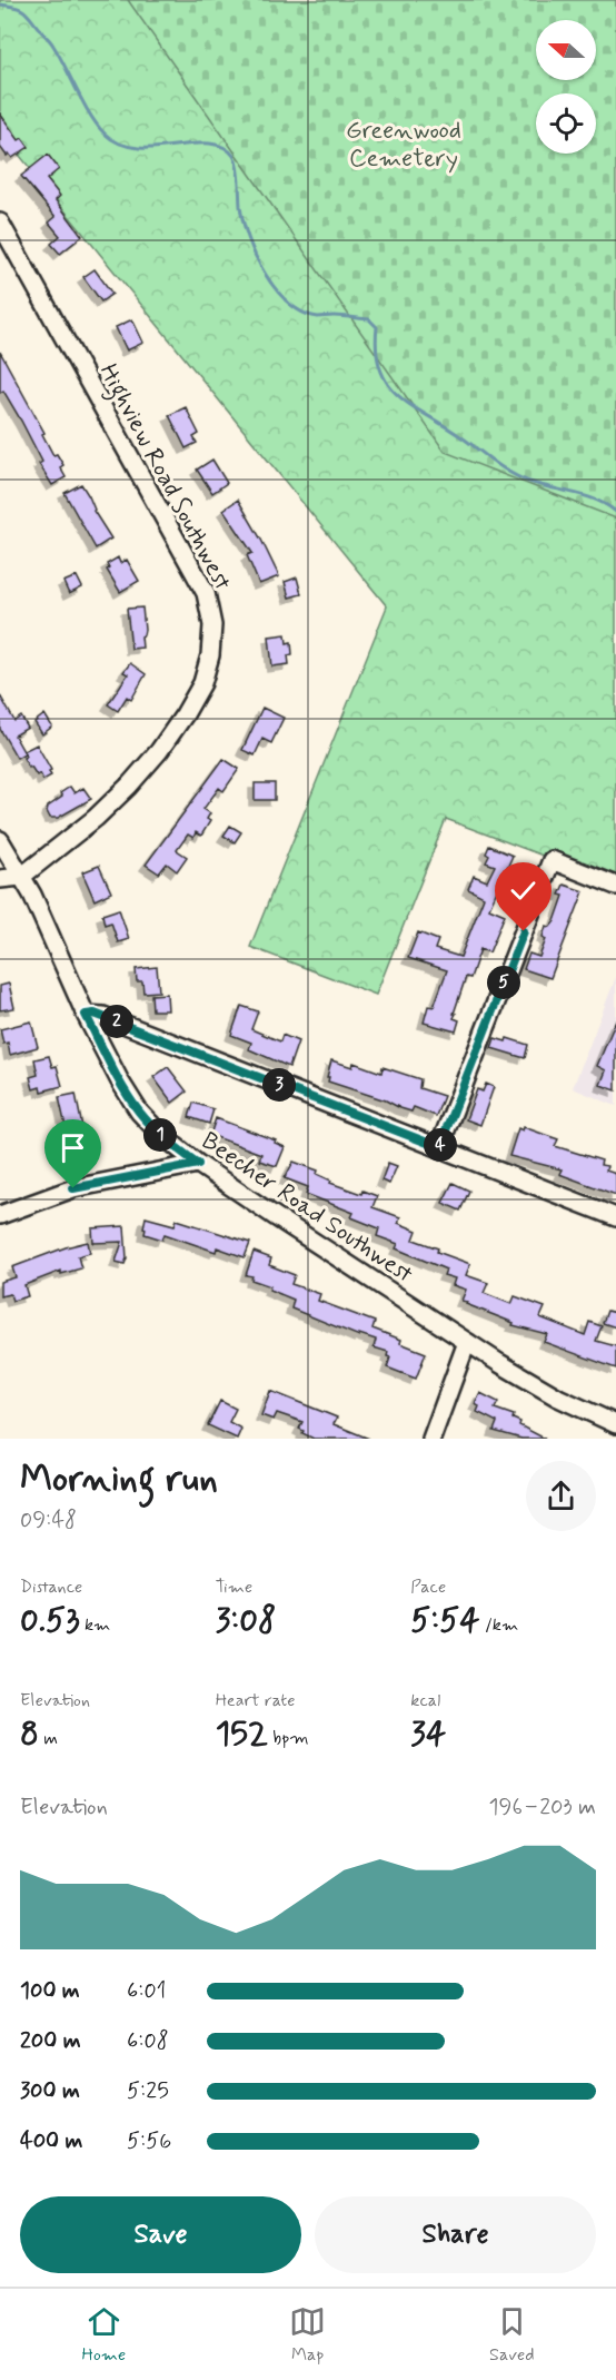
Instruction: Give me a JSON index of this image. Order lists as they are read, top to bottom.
{
  "streets": {
    "street": ["Highview Road Southwest", "Beecher Road Southwest"]
  },
  "crossings": [
    ["Highview Road Southwest", "Beecher Road Southwest"]
  ],
  "parks": ["Greenwood Cemetery"],
  "north": "left",
  "page": {
    "pins": [
      "5",
      "2",
      "3",
      "1",
      "4"
    ],
    "heading": ["Morning run", "09:48"],
    "stats": [
      ["Distance", "0.53 km"],
      ["Time", "3:08"],
      ["Pace", "5:54 /km"],
      ["Elevation", "8 m"],
      ["Heart rate", "152 bpm"],
      ["kcal", "34"]
    ],
    "chart": ["Elevation", "196–203 m"],
    "list": [
      {
        "name": "100 m",
        "note": "6:01"
      },
      {
        "name": "200 m",
        "note": "6:08"
      },
      {
        "name": "300 m",
        "note": "5:25"
      },
      {
        "name": "400 m",
        "note": "5:56"
      }
    ],
    "buttons": ["Save", "Share"],
    "tabs": ["Home", "Map", "Saved"]
  }
}
